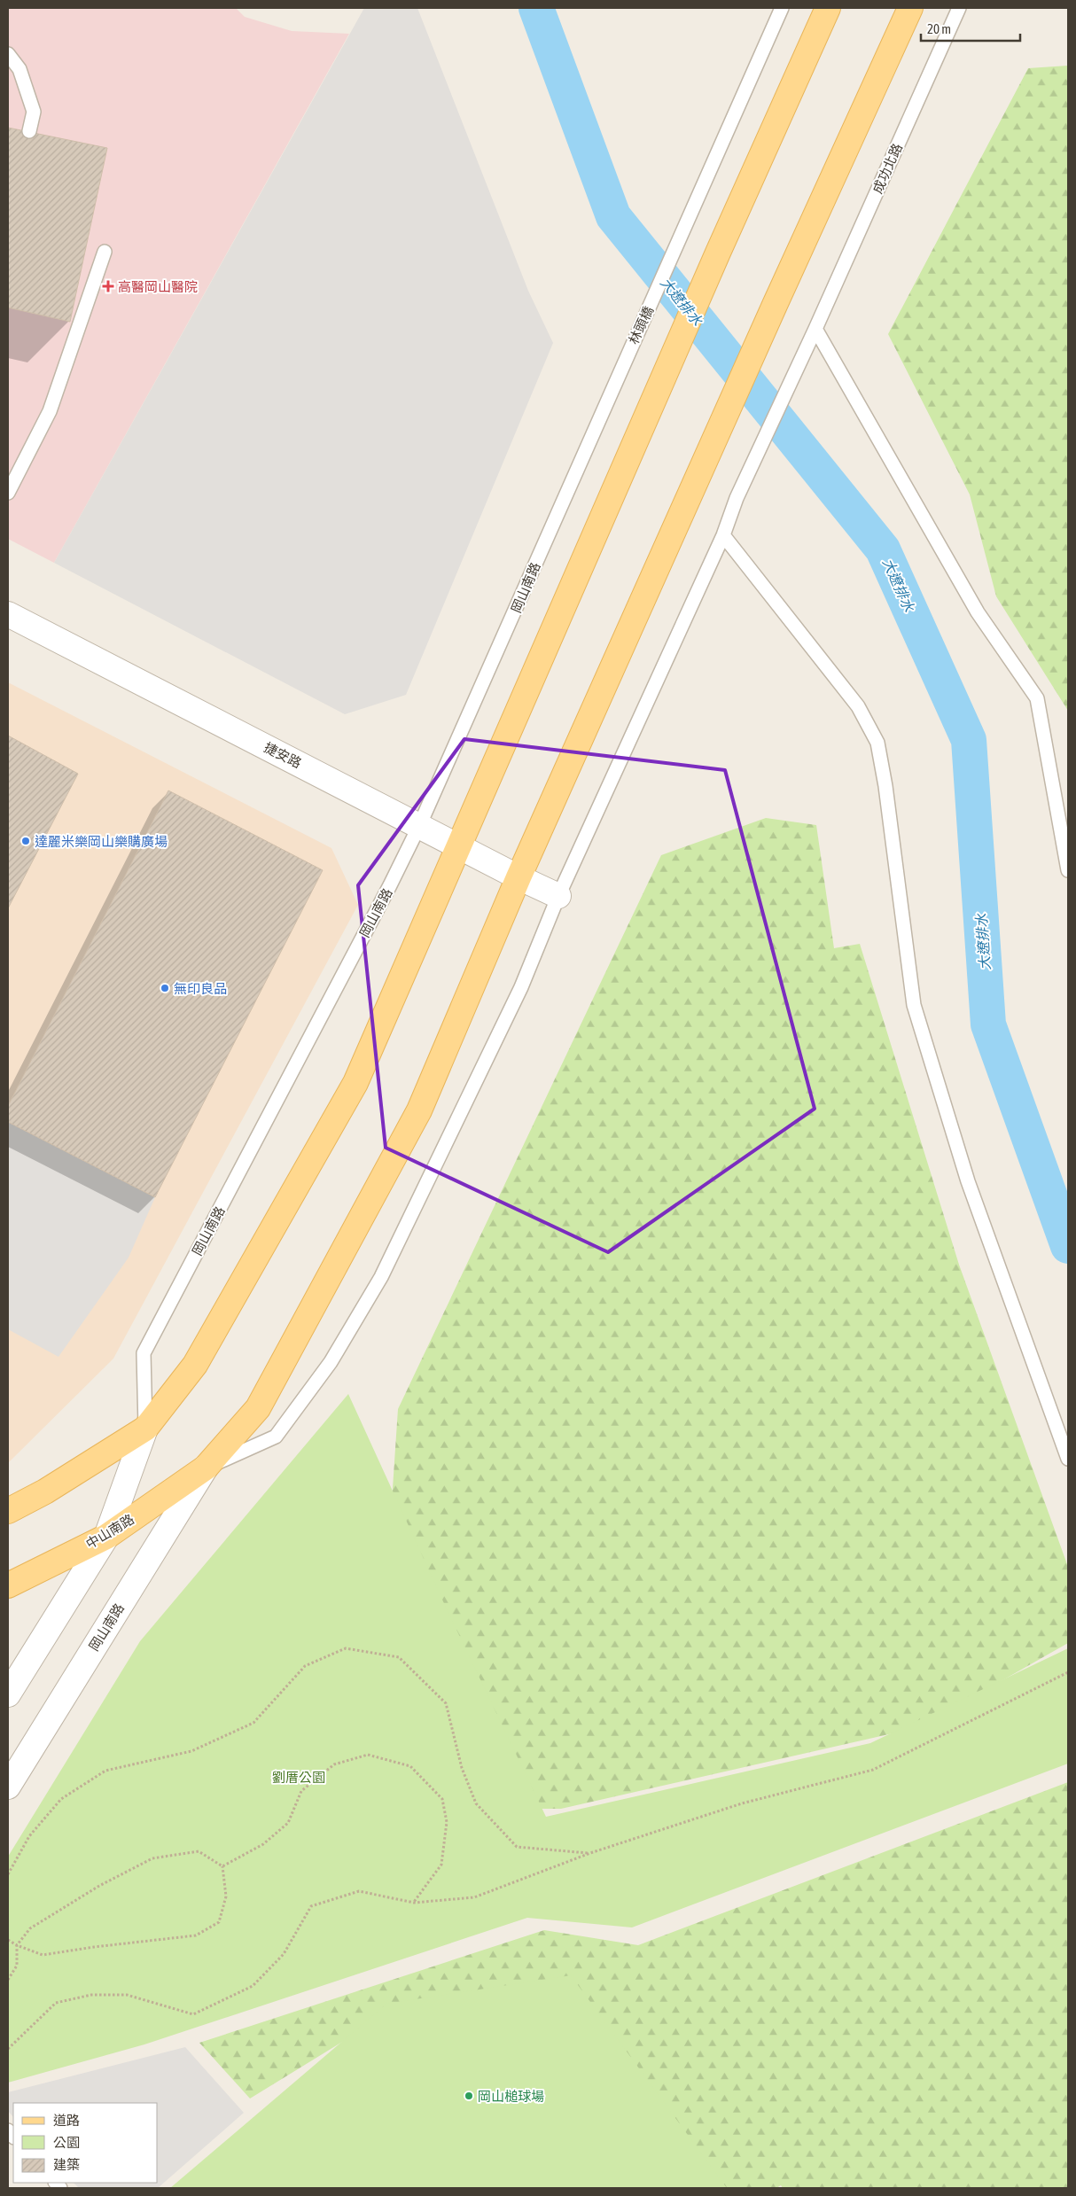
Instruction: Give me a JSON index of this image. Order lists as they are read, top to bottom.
{
  "streets": {
    "main road": ["岡山南路", "中山南路"],
    "street": ["捷安路"],
    "lane": ["成功北路", "林頭橋"]
  },
  "crossings": [
    ["林頭橋", "岡山南路"],
    ["岡山南路", "捷安路"],
    ["岡山南路", "中山南路"]
  ],
  "water": ["大遼排水"],
  "parks": ["劉厝公園"],
  "places": {
    "health": ["高醫岡山醫院"],
    "other": ["達麗米樂岡山樂購廣場", "無印良品", "岡山槌球場"]
  },
  "legend": ["道路", "公園", "建築"],
  "scale_bar": "20 m"
}
